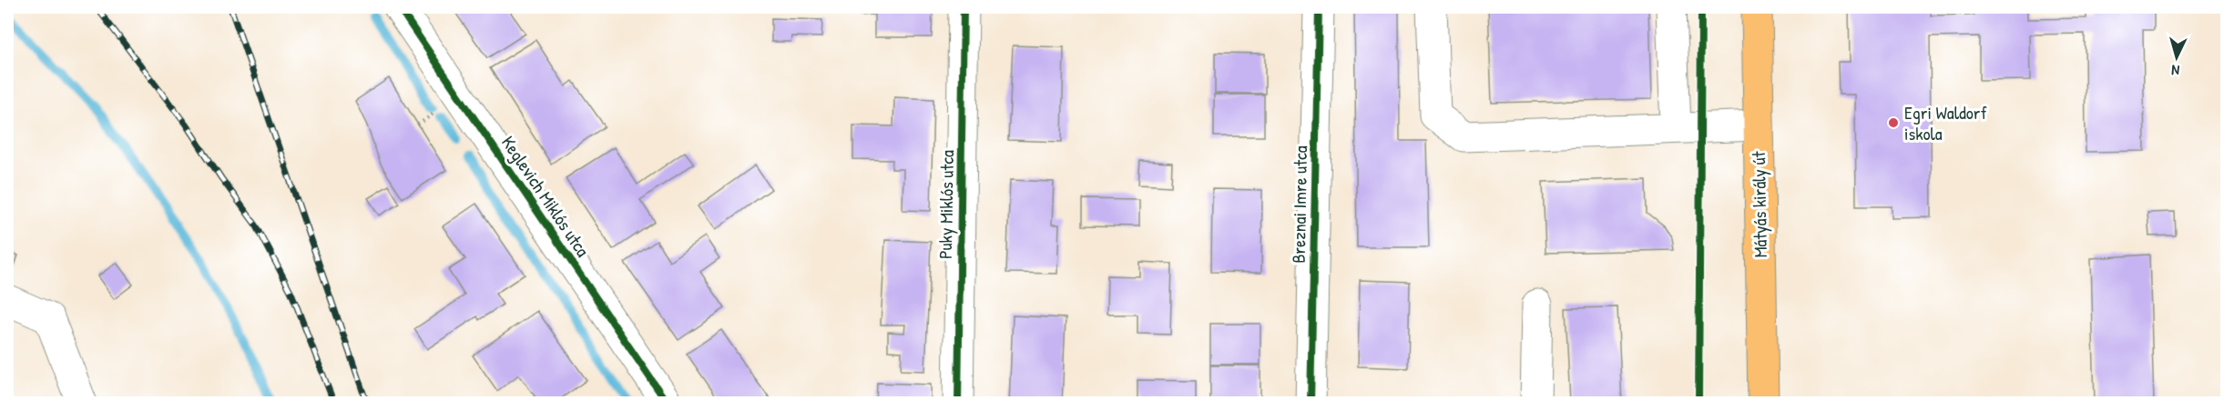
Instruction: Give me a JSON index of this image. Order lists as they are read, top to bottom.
{
  "streets": {
    "main road": ["Mátyás király út"],
    "street": ["Keglevich Miklós utca", "Puky Miklós utca", "Breznai Imre utca"]
  },
  "places": ["Egri Waldorf iskola"],
  "north": "bottom"
}
